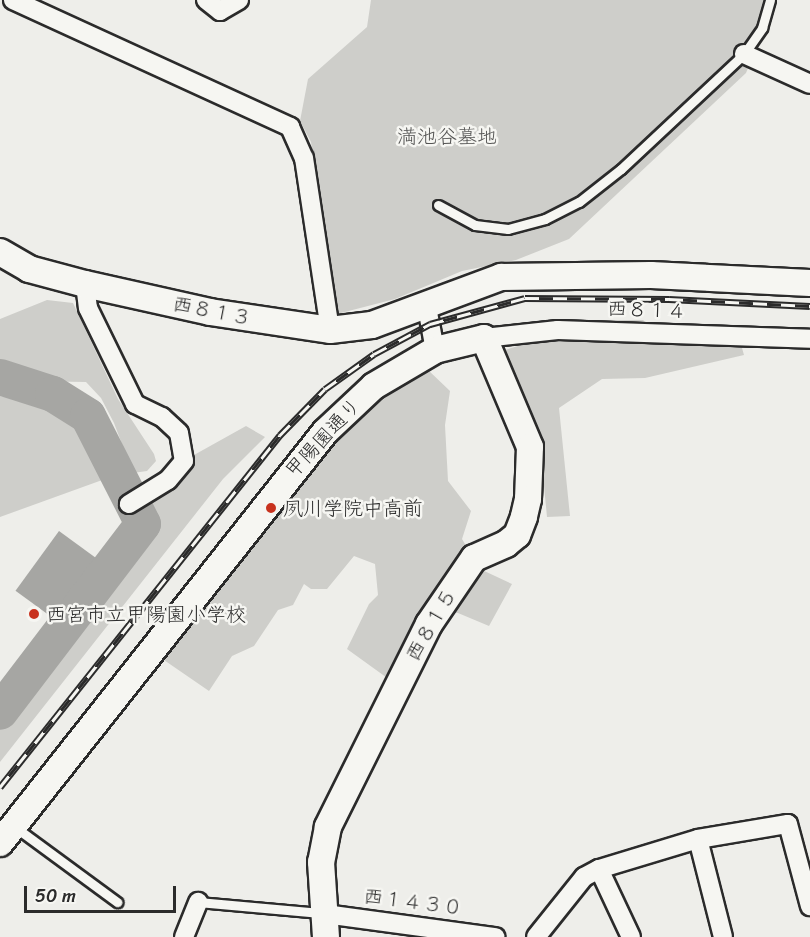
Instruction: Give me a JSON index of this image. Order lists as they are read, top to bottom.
{
  "streets": {
    "street": [
      "西８１４",
      "西８１３",
      "甲陽園通り",
      "西８１５",
      "西１４３０"
    ]
  },
  "crossings": [
    ["西８１４", "甲陽園通り"],
    ["西８１４", "西８１５"],
    ["甲陽園通り", "西８１５"],
    ["西８１５", "西１４３０"]
  ],
  "parks": ["満池谷墓地"],
  "places": ["夙川学院中高前", "西宮市立甲陽園小学校"],
  "scale_bar": "50 m"
}
